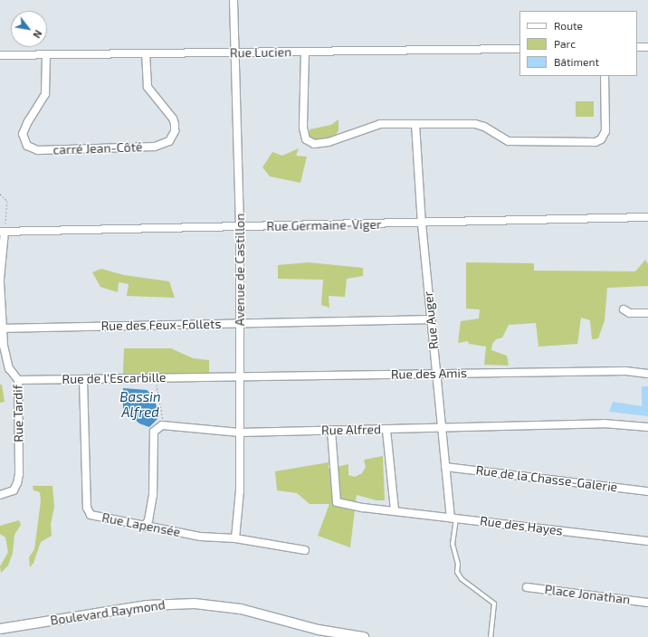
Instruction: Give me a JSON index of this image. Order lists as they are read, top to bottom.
{
  "streets": {
    "street": [
      "Rue Lucien",
      "carré Jean-Côté",
      "Rue Germaine-Viger",
      "Avenue de Castillon",
      "Rue Auger",
      "Rue des Feux-Follets",
      "Rue des Amis",
      "Rue de l'Escarbille",
      "Rue Tardif",
      "Rue Alfred",
      "Rue de la Chasse-Galerie",
      "Rue Lapensée",
      "Rue des Hayes",
      "Place Jonathan",
      "Boulevard Raymond"
    ]
  },
  "crossings": [
    ["Rue Lucien", "carré Jean-Côté"],
    ["Rue Lucien", "Avenue de Castillon"],
    ["Rue Germaine-Viger", "Avenue de Castillon"],
    ["Rue Germaine-Viger", "Rue Auger"],
    ["Avenue de Castillon", "Rue des Feux-Follets"],
    ["Avenue de Castillon", "Rue des Amis"],
    ["Avenue de Castillon", "Rue Alfred"],
    ["Avenue de Castillon", "Rue Lapensée"],
    ["Rue Auger", "Rue des Feux-Follets"],
    ["Rue Auger", "Rue des Amis"],
    ["Rue Auger", "Rue Alfred"],
    ["Rue Auger", "Rue de la Chasse-Galerie"],
    ["Rue Auger", "Rue des Hayes"],
    ["Rue des Feux-Follets", "Rue Tardif"],
    ["Rue des Amis", "Rue de l'Escarbille"],
    ["Rue de l'Escarbille", "Rue Tardif"],
    ["Rue de l'Escarbille", "Rue Lapensée"],
    ["Rue Alfred", "Rue des Hayes"]
  ],
  "water": ["Bassin Alfred"],
  "legend": ["Route", "Parc", "Bâtiment"],
  "north": "bottom right"
}
